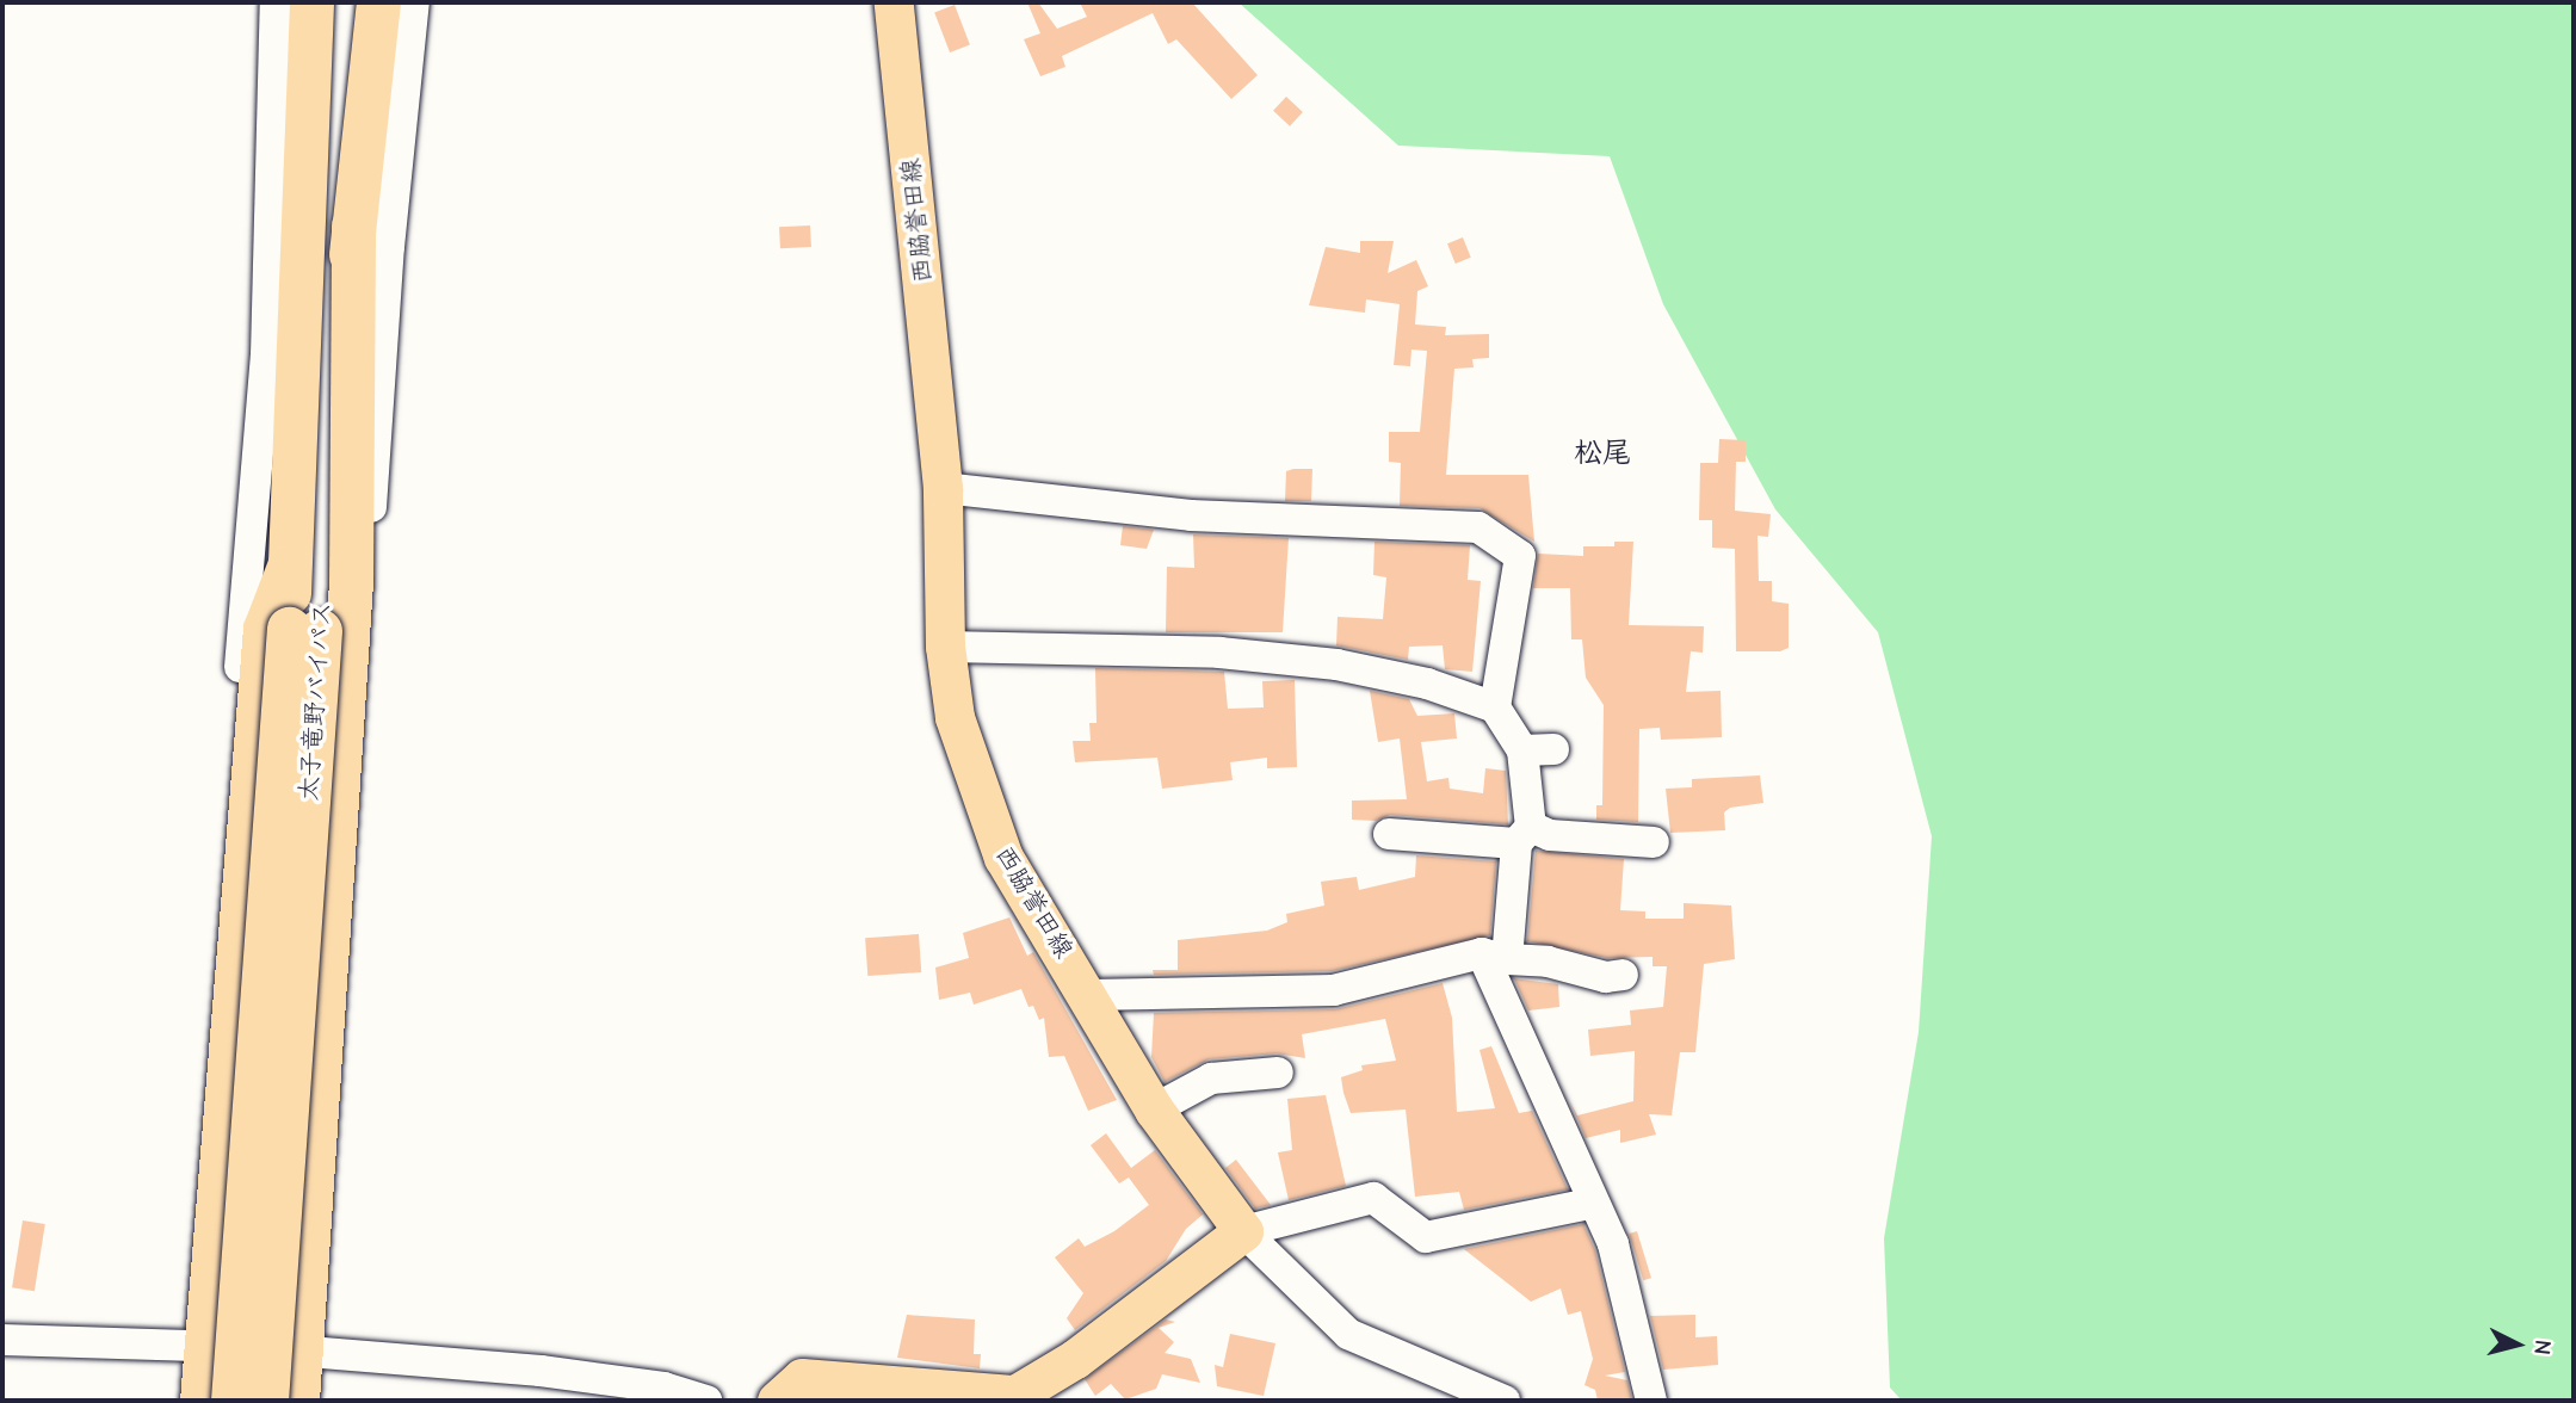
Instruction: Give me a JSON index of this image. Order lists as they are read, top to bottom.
{
  "streets": {
    "highway": ["太子竜野バイパス"],
    "main road": ["西脇誉田線"]
  },
  "districts": ["松尾"],
  "north": "right"
}
